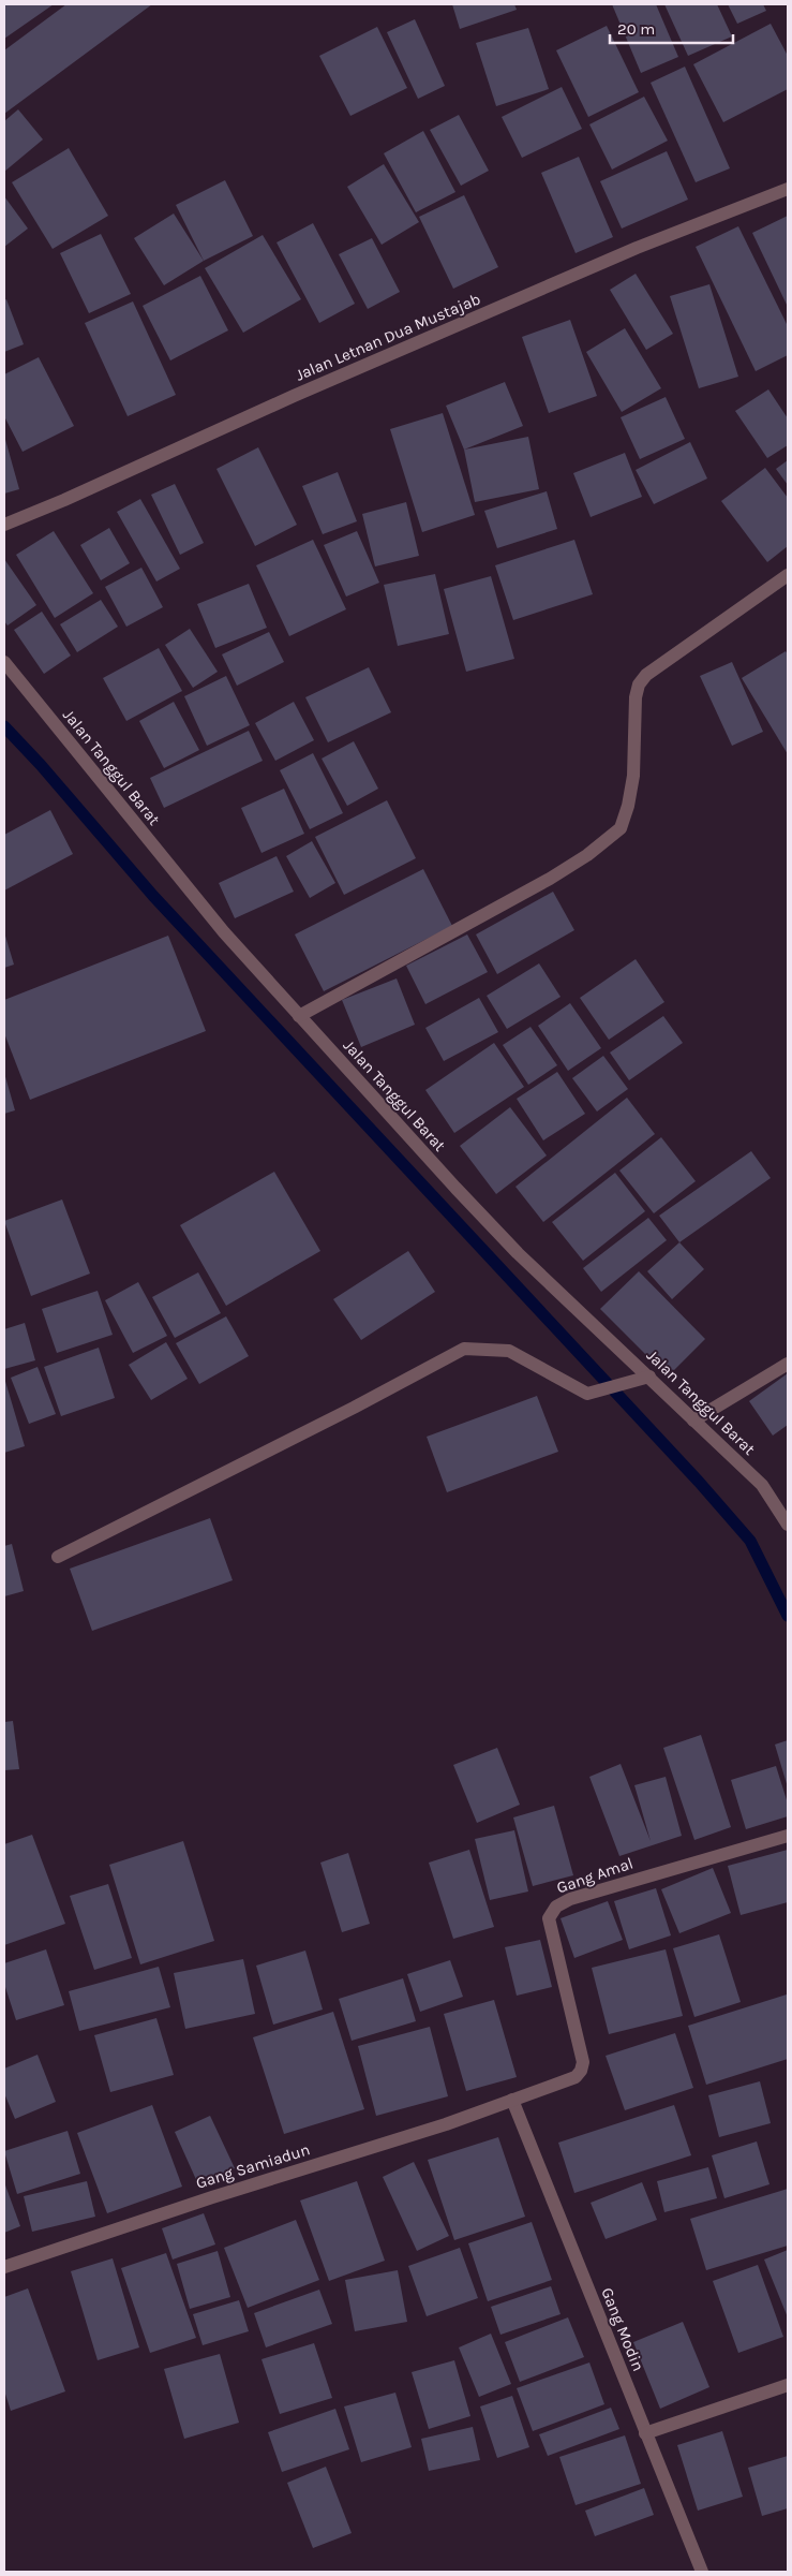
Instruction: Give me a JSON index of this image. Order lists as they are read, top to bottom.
{
  "streets": {
    "street": [
      "Jalan Letnan Dua Mustajab",
      "Jalan Tanggul Barat",
      "Gang Amal",
      "Gang Samiadun",
      "Gang Modin"
    ]
  },
  "crossings": [
    ["Gang Amal", "Gang Samiadun"],
    ["Gang Amal", "Gang Modin"],
    ["Gang Samiadun", "Gang Modin"]
  ],
  "scale_bar": "20 m"
}
